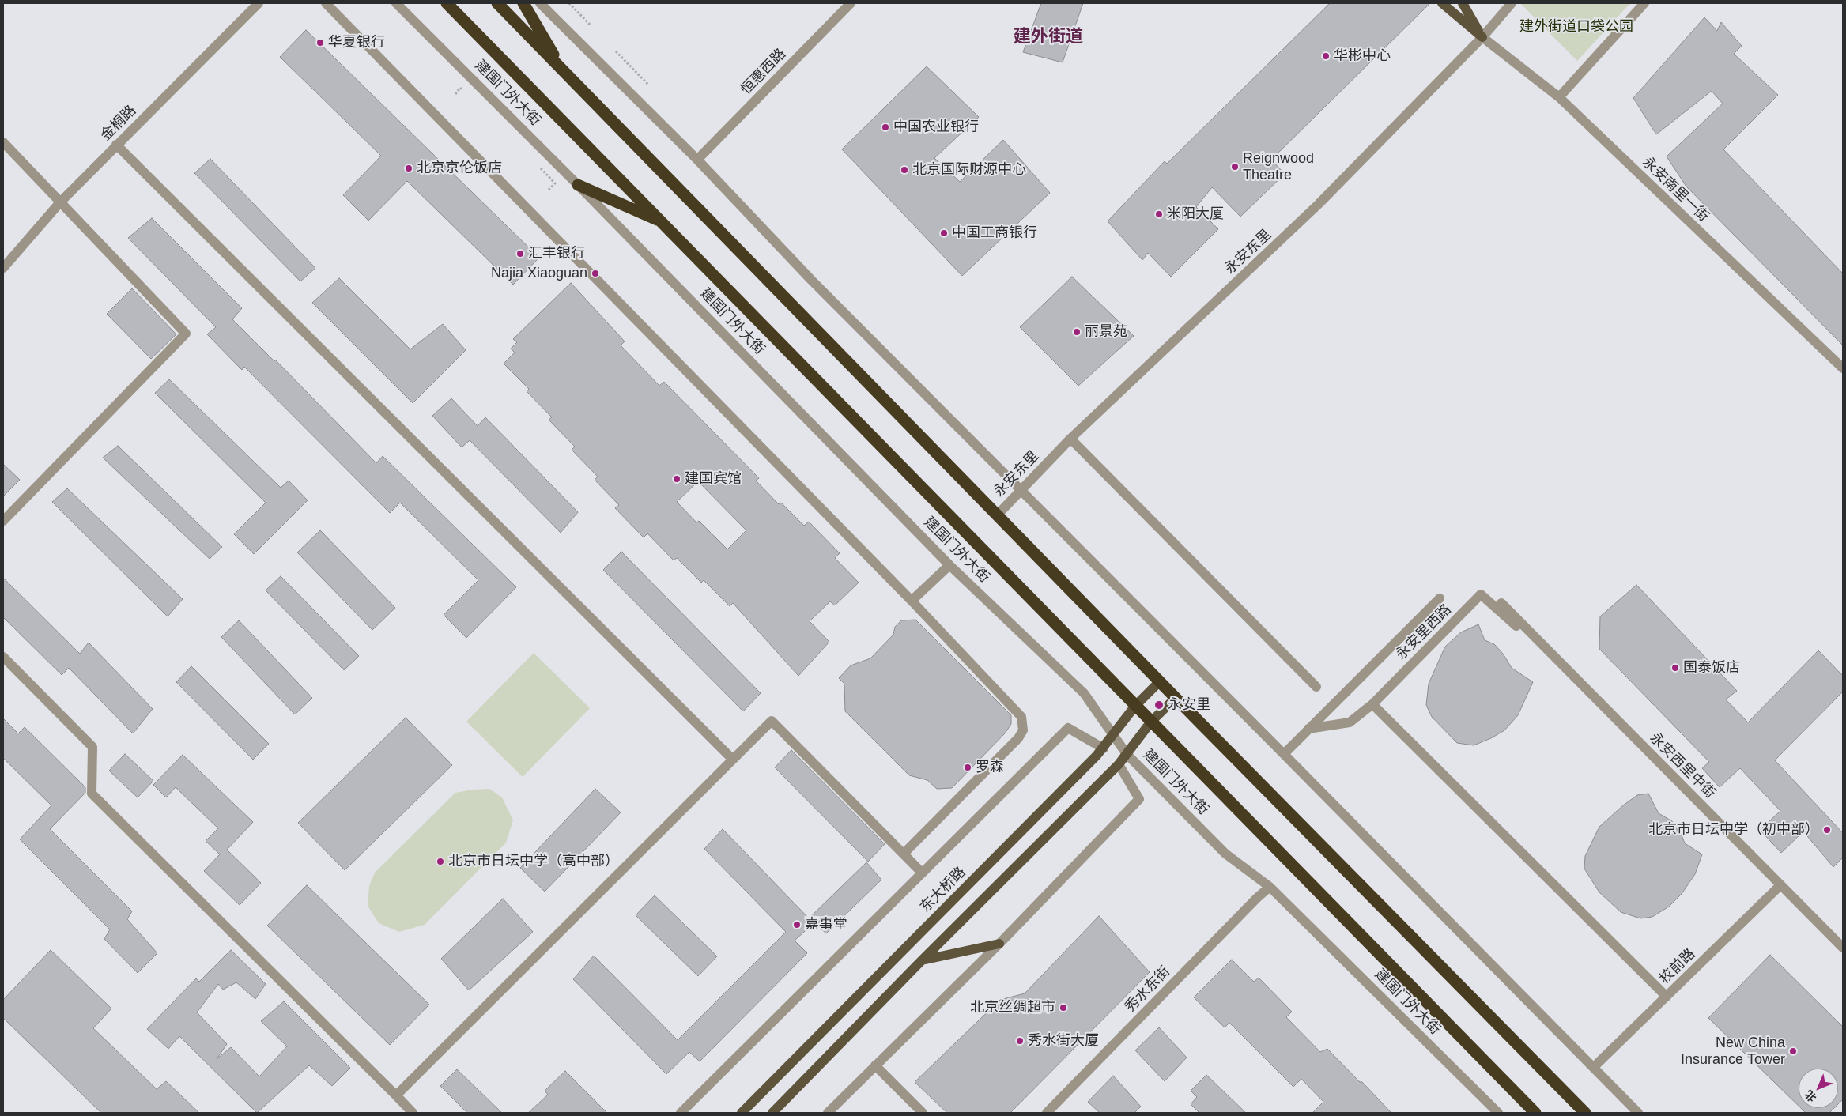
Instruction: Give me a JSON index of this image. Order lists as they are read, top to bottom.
{
  "streets": {
    "highway": ["建国门外大街"],
    "main road": ["东大桥路"],
    "street": [
      "恒惠西路",
      "金桐路",
      "永安南里一街",
      "永安东里",
      "永安里西路",
      "永安西里中街",
      "校前路",
      "秀水东街"
    ]
  },
  "crossings": [
    ["建国门外大街", "东大桥路"],
    ["建国门外大街", "秀水东街"],
    ["永安南里一街", "永安东里"],
    ["永安里西路", "永安西里中街"],
    ["永安西里中街", "校前路"]
  ],
  "districts": ["建外街道"],
  "parks": ["建外街道口袋公园"],
  "places": [
    "华夏银行",
    "华彬中心",
    "中国农业银行",
    "Reignwood Theatre",
    "北京京伦饭店",
    "北京国际财源中心",
    "米阳大厦",
    "中国工商银行",
    "汇丰银行",
    "Najia Xiaoguan",
    "丽景苑",
    "建国宾馆",
    "国泰饭店",
    "永安里",
    "罗森",
    "北京市日坛中学（初中部）",
    "北京市日坛中学（高中部）",
    "嘉事堂",
    "北京丝绸超市",
    "秀水街大厦",
    "New China Insurance Tower"
  ],
  "north": "bottom left"
}
